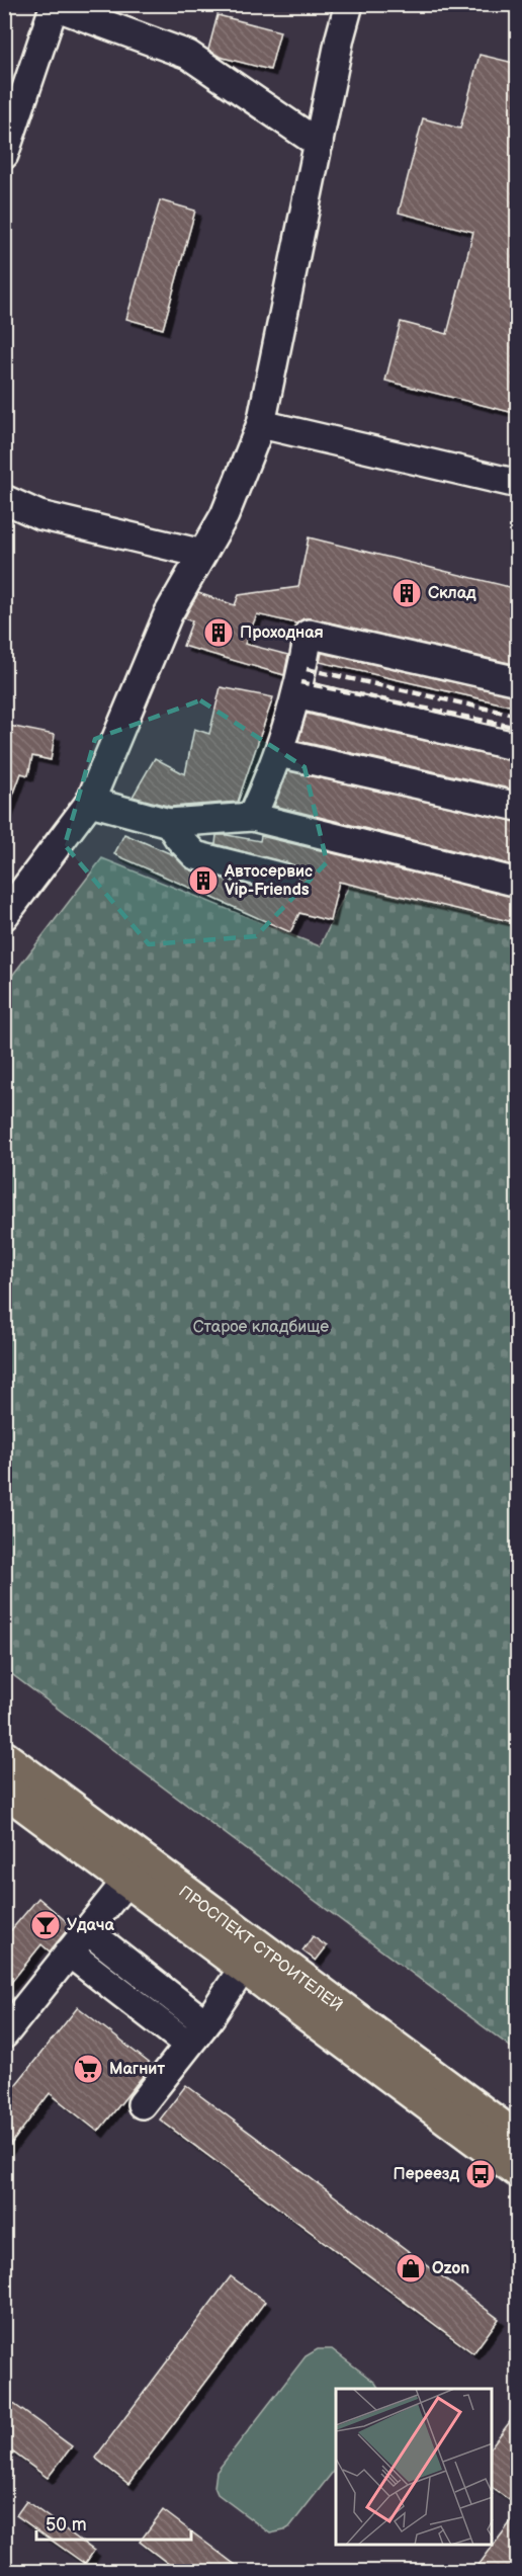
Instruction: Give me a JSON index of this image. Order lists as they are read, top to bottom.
{
  "streets": {
    "main road": ["ПРОСПЕКТ СТРОИТЕЛЕЙ"]
  },
  "parks": ["Старое кладбище"],
  "places": {
    "building": ["Склад", "Проходная", "Автосервис Vip-Friends"],
    "bar": ["Удача"],
    "supermarket": ["Магнит"],
    "bus stop": ["Переезд"],
    "shop": ["Ozon"]
  },
  "scale_bar": "50 m"
}
